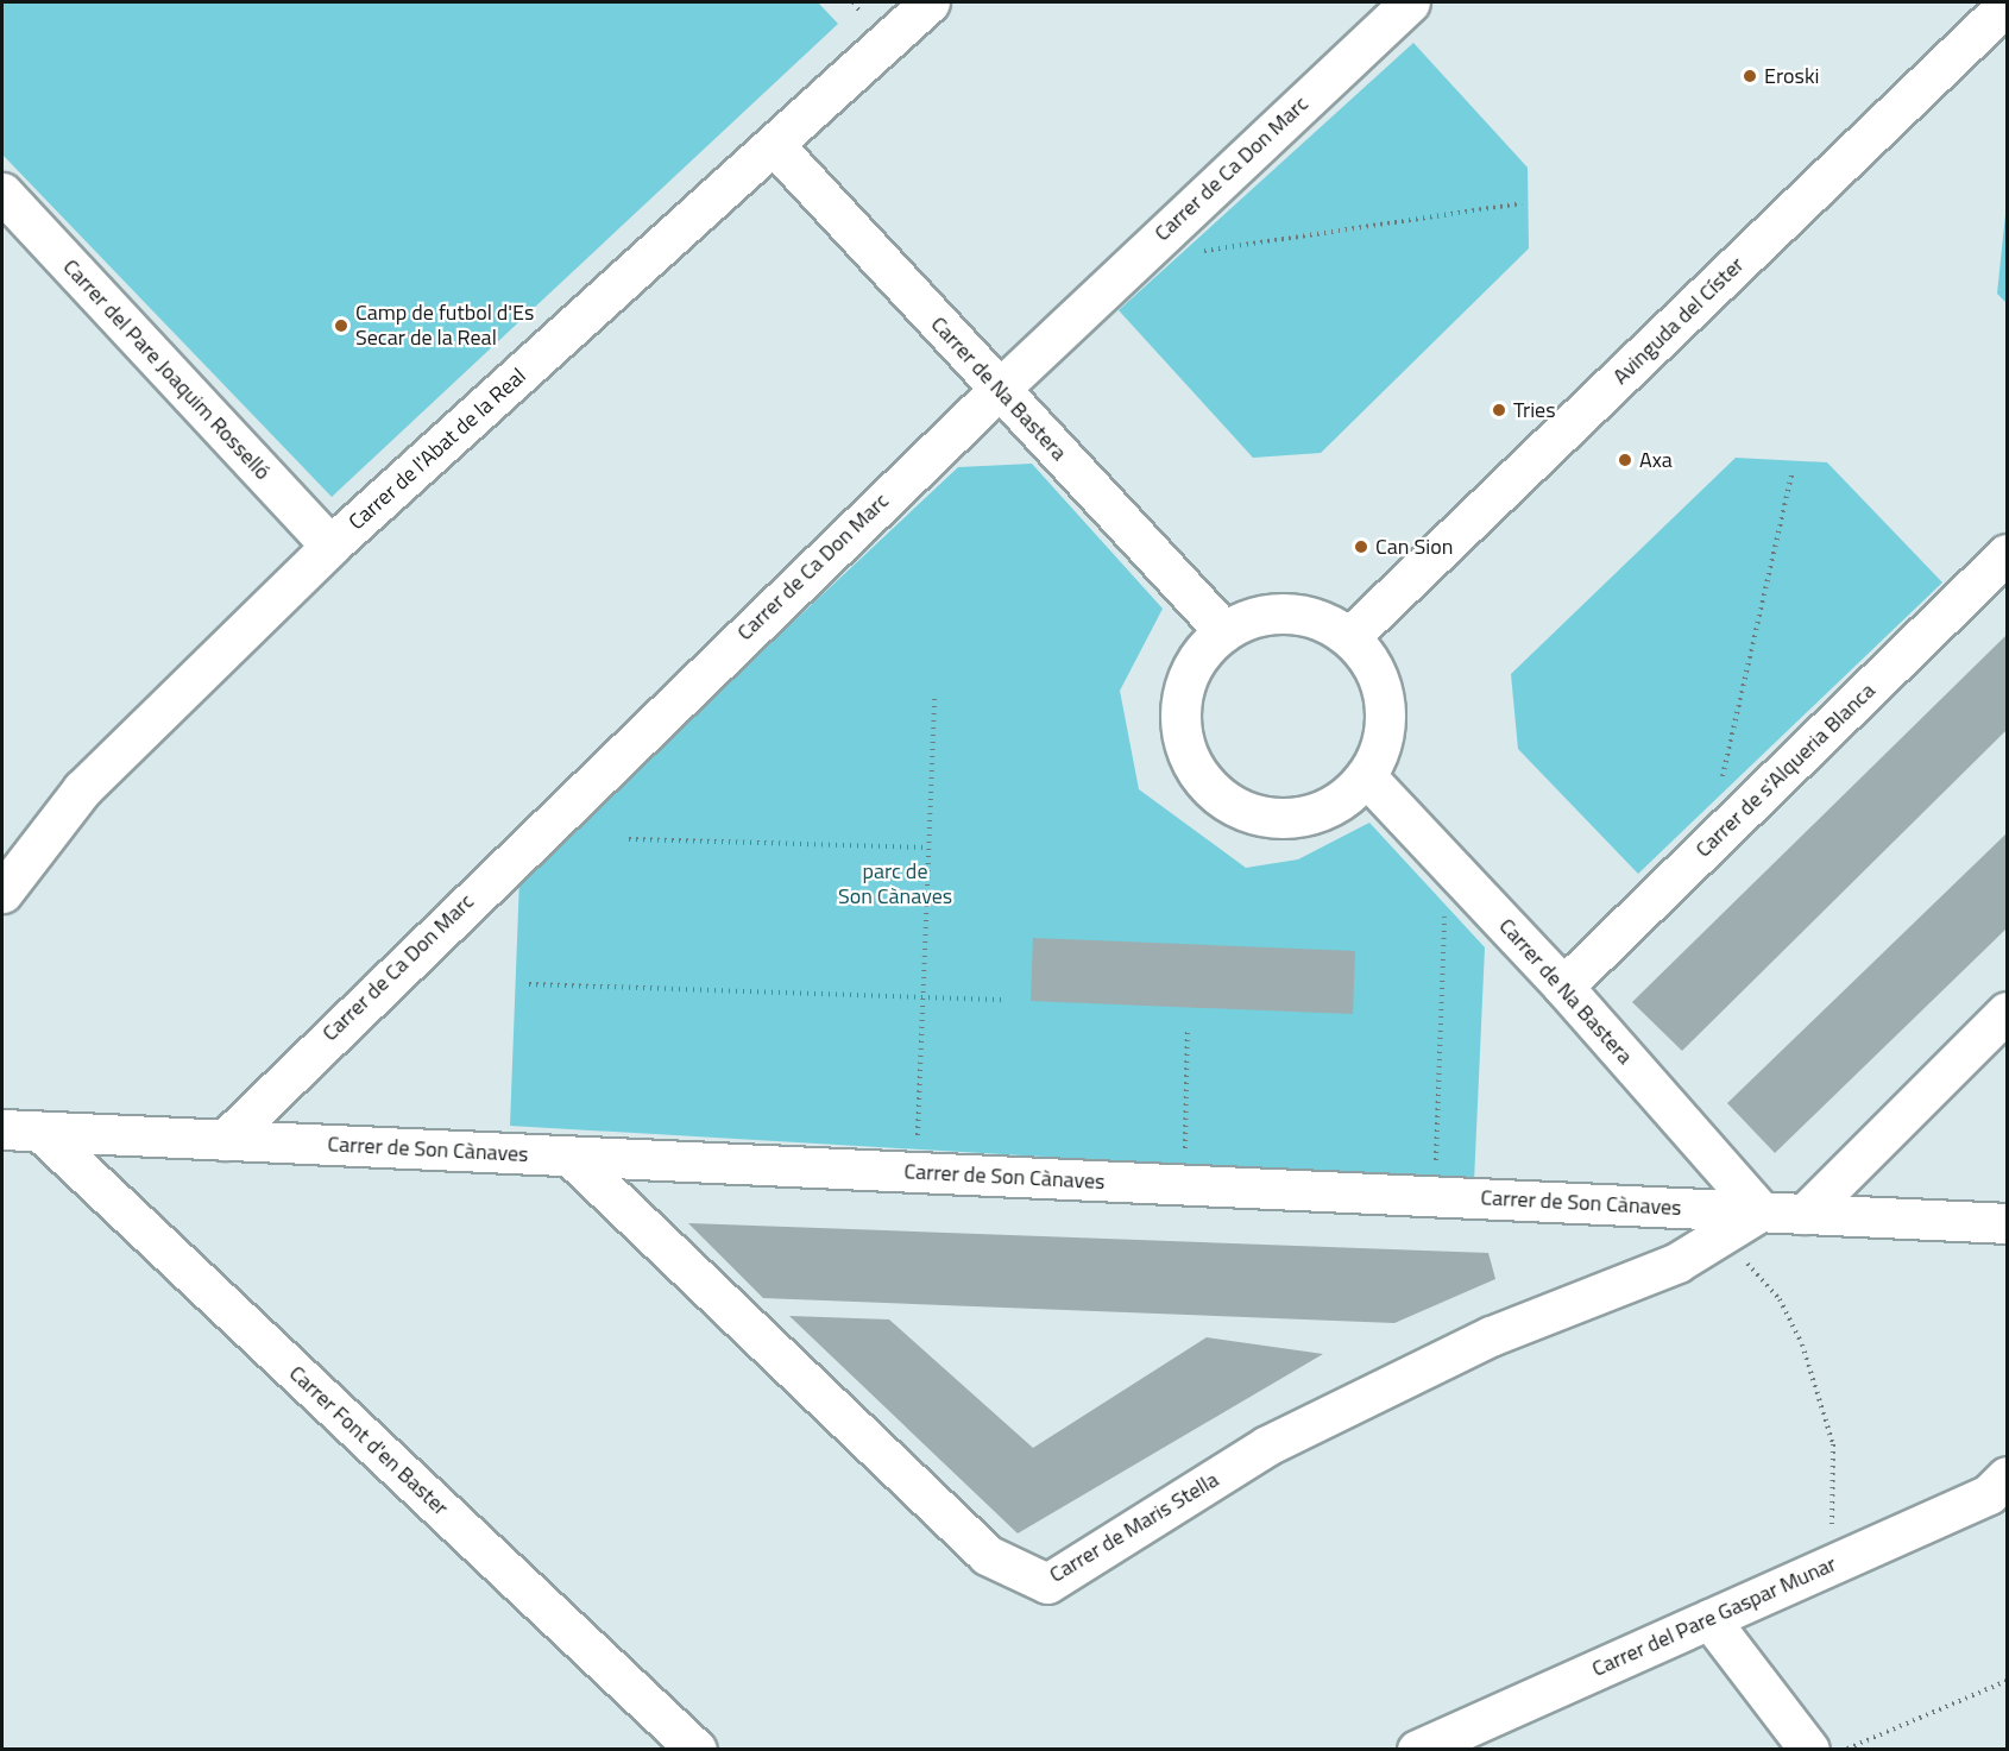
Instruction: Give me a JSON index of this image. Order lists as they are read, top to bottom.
{
  "streets": {
    "street": [
      "Carrer de Ca Don Marc",
      "Avinguda del Císter",
      "Carrer del Pare Joaquim Rosselló",
      "Carrer de Na Bastera",
      "Carrer de l'Abat de la Real",
      "Carrer de s'Alqueria Blanca",
      "Carrer de Son Cànaves",
      "Carrer Font d'en Baster",
      "Carrer de Maris Stella",
      "Carrer del Pare Gaspar Munar"
    ]
  },
  "crossings": [
    ["Carrer de Ca Don Marc", "Carrer de Na Bastera"],
    ["Carrer de Ca Don Marc", "Carrer de Son Cànaves"],
    ["Avinguda del Císter", "Carrer de Na Bastera"],
    ["Carrer del Pare Joaquim Rosselló", "Carrer de l'Abat de la Real"],
    ["Carrer de Na Bastera", "Carrer de l'Abat de la Real"],
    ["Carrer de Na Bastera", "Carrer de s'Alqueria Blanca"],
    ["Carrer de Na Bastera", "Carrer de Son Cànaves"],
    ["Carrer de Na Bastera", "Carrer de Maris Stella"],
    ["Carrer de Son Cànaves", "Carrer Font d'en Baster"],
    ["Carrer de Son Cànaves", "Carrer de Maris Stella"]
  ],
  "parks": ["parc de Son Cànaves"],
  "places": [
    "Eroski",
    "Camp de futbol d'Es Secar de la Real",
    "Tries",
    "Axa",
    "Can Sion"
  ]
}
